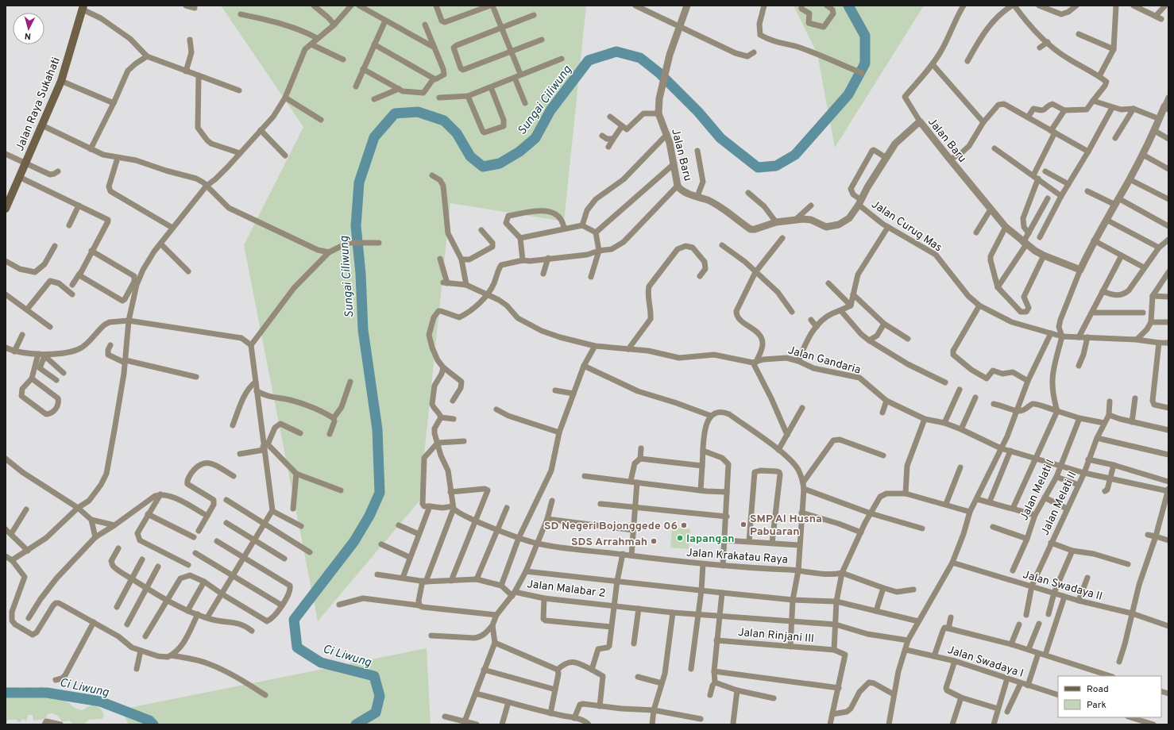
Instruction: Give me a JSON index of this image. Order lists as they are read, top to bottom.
{
  "streets": {
    "main road": ["Jalan Raya Sukahati"],
    "street": [
      "Jalan Baru",
      "Jalan Curug Mas",
      "Jalan Gandaria",
      "Jalan Melati I",
      "Jalan Melati II",
      "Jalan Krakatau Raya",
      "Jalan Swadaya II",
      "Jalan Malabar 2",
      "Jalan Rinjani III",
      "Jalan Swadaya I"
    ]
  },
  "crossings": [
    ["Jalan Baru", "Jalan Curug Mas"],
    ["Jalan Gandaria", "Jalan Melati I"],
    ["Jalan Gandaria", "Jalan Melati II"],
    ["Jalan Melati II", "Jalan Swadaya II"]
  ],
  "water": ["Sungai Ciliwung", "Ci Liwung"],
  "places": [
    "SMP Al Husna Pabuaran",
    "SD Negeri Bojonggede 06",
    "lapangan",
    "SDS Arrahmah"
  ],
  "legend": ["Road", "Park"],
  "north": "bottom"
}
